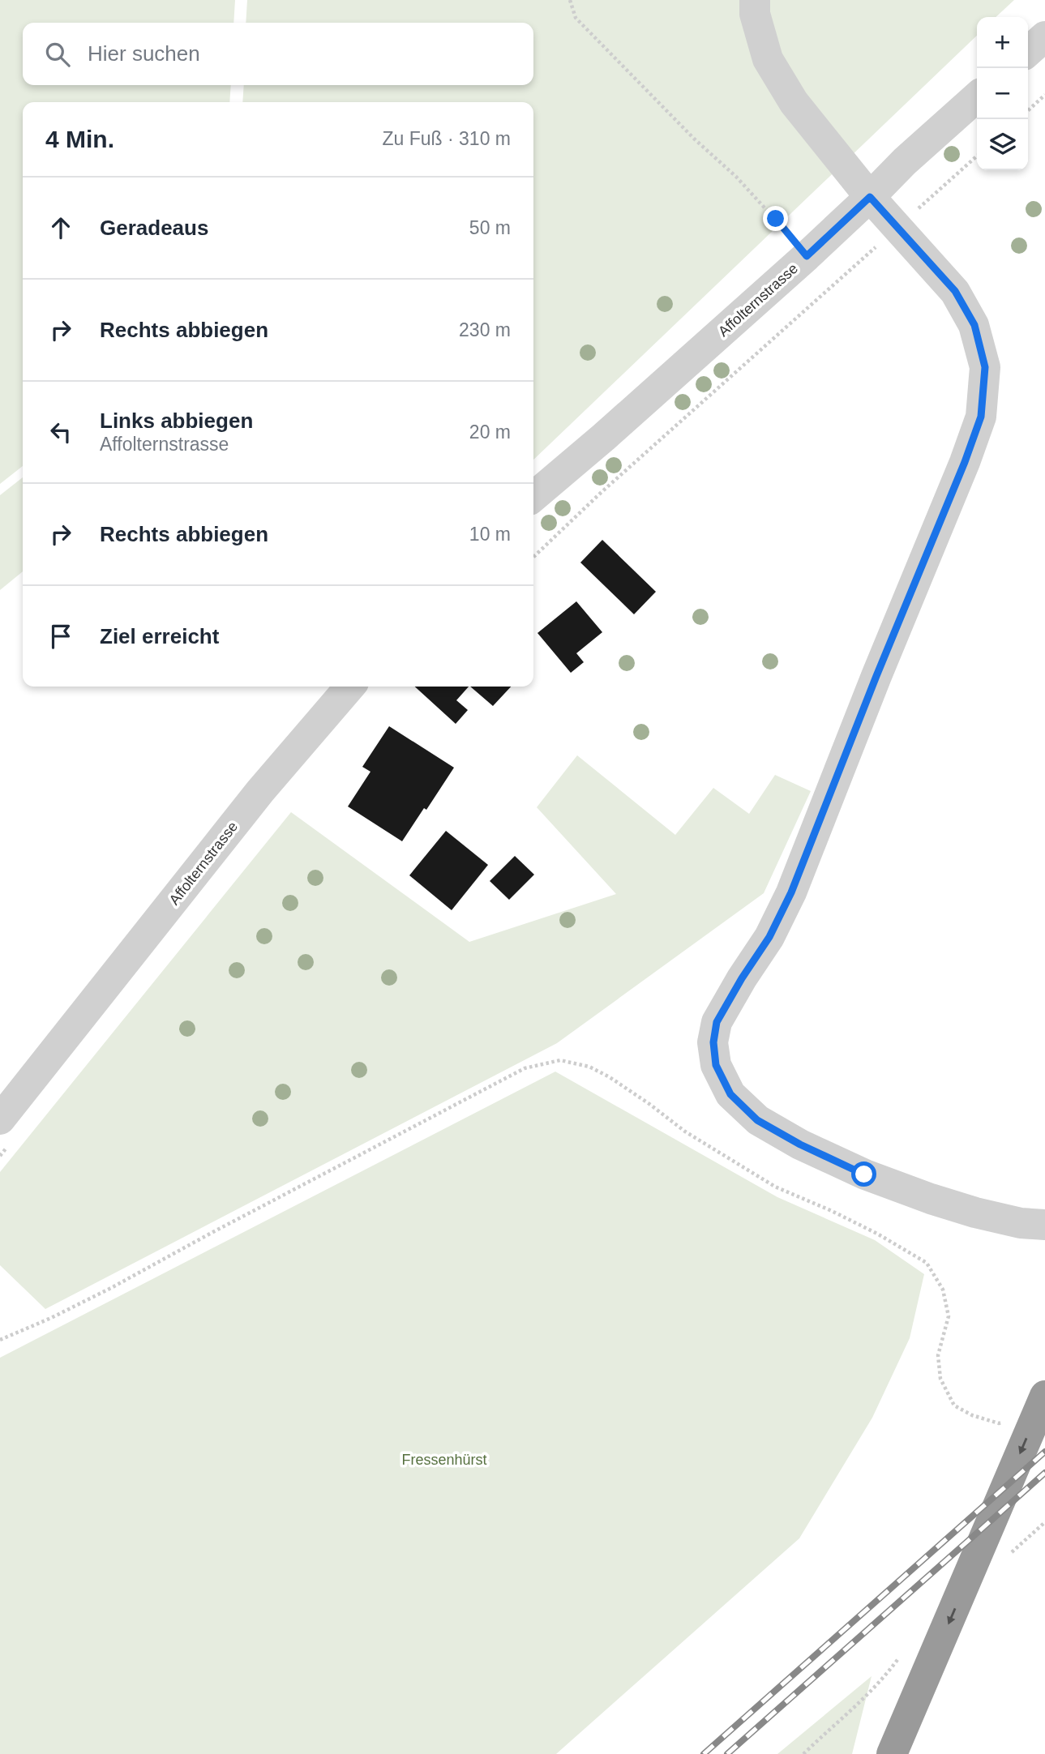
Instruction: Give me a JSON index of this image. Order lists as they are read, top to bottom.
{
  "streets": {
    "street": ["Affolternstrasse"]
  },
  "parks": ["Fressenhürst"],
  "page": {
    "map_buttons": ["+", "−"],
    "search": "Hier suchen",
    "heading": ["4 Min.", "Zu Fuß · 310 m"],
    "list": [
      ["Geradeaus", "50 m"],
      ["Rechts abbiegen", "230 m"],
      ["Links abbiegen", "Affolternstrasse", "20 m"],
      ["Rechts abbiegen", "10 m"],
      "Ziel erreicht"
    ]
  }
}
